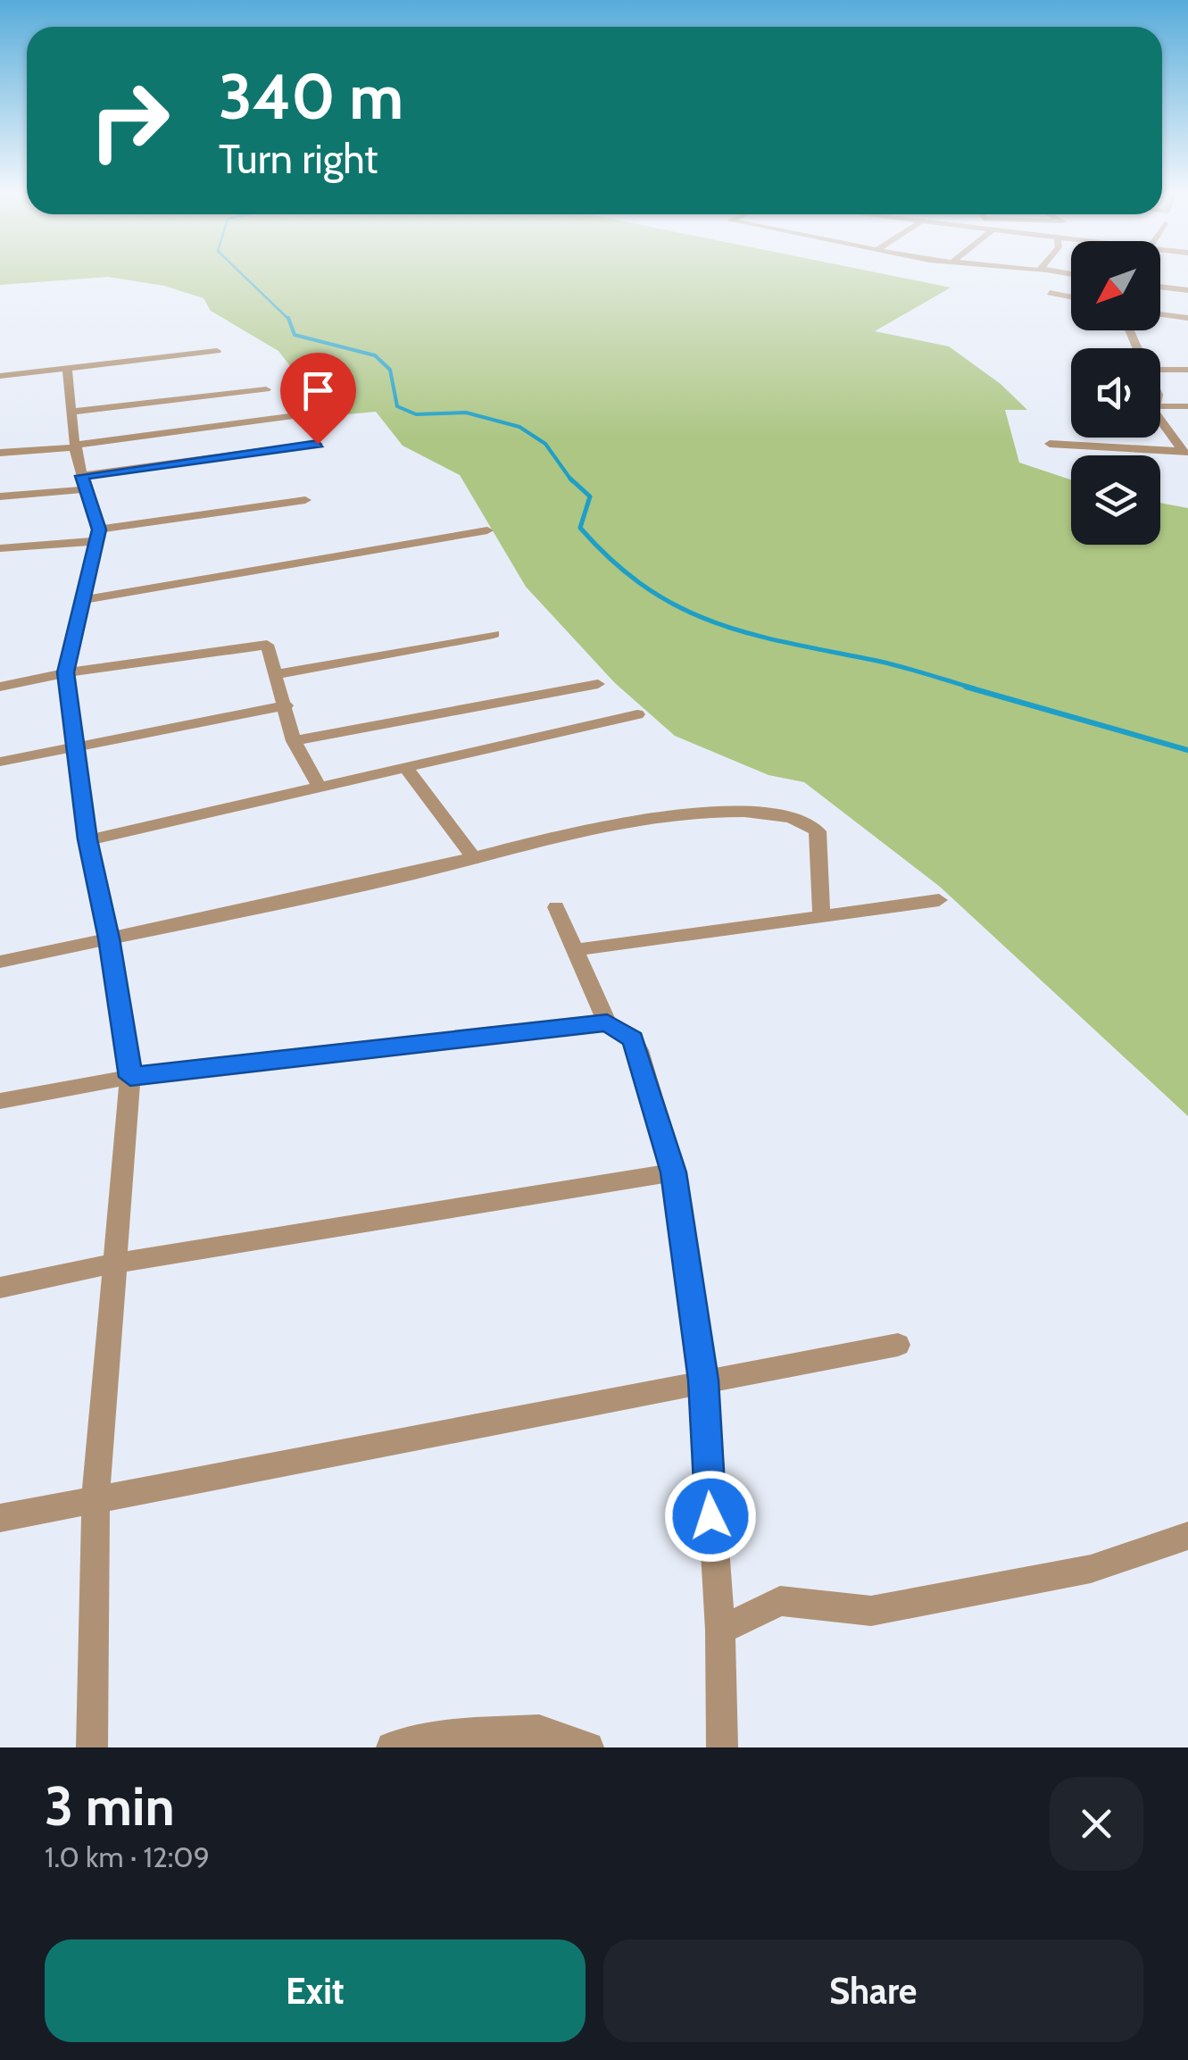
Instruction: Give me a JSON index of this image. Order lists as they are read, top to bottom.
{
  "north": "bottom left",
  "page": {
    "turn": ["340 m", "Turn right"],
    "heading": ["3 min", "1.0 km · 12:09"],
    "buttons": ["Exit", "Share"]
  }
}
